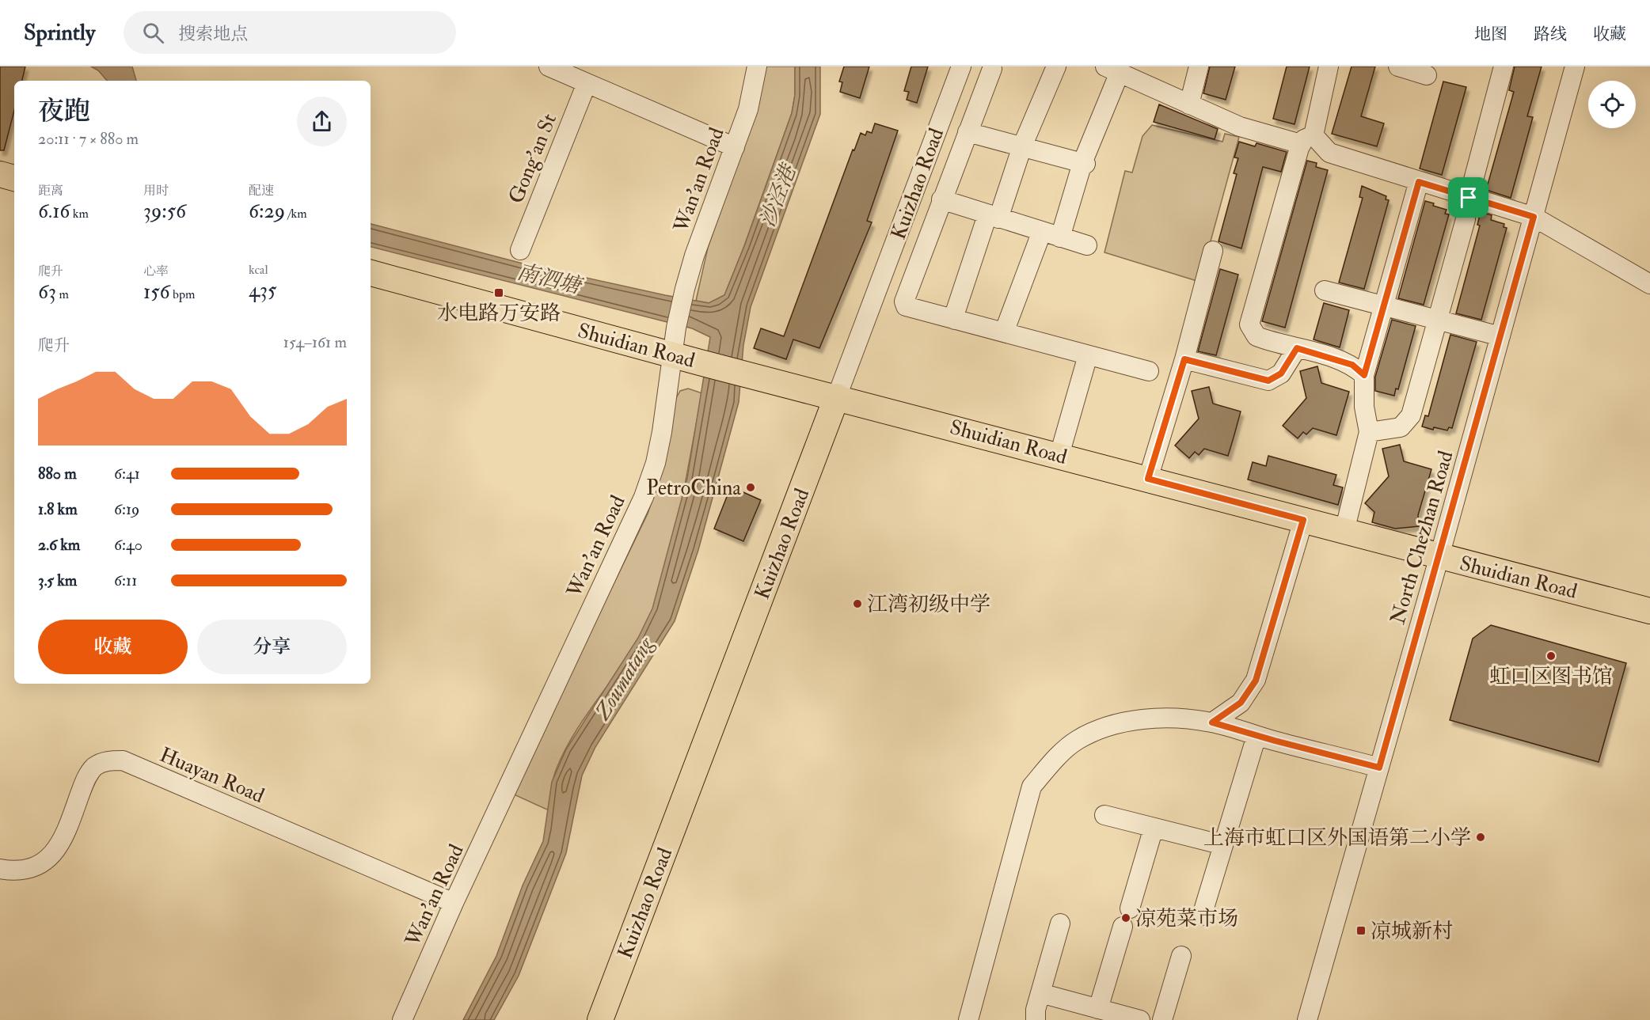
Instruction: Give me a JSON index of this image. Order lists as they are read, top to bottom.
{
  "streets": {
    "main road": ["Kuizhao Road", "Shuidian Road"],
    "street": [
      "Gong'an St",
      "Wan'an Road",
      "North Chezhan Road",
      "Huayan Road"
    ]
  },
  "crossings": [
    ["Wan'an Road", "Shuidian Road"],
    ["Wan'an Road", "Huayan Road"],
    ["Kuizhao Road", "Shuidian Road"],
    ["Shuidian Road", "North Chezhan Road"]
  ],
  "water": ["沙泾港", "南泗塘", "Zoumatang"],
  "places": {
    "transit": ["水电路万安路", "凉城新村"],
    "other": [
      "PetroChina",
      "江湾初级中学",
      "虹口区图书馆",
      "上海市虹口区外国语第二小学",
      "凉苑菜市场"
    ]
  },
  "page": {
    "header": "Sprintly",
    "search": "搜索地点",
    "nav": ["地图", "路线", "收藏"],
    "heading": ["夜跑", "20:11 · 7 × 880 m"],
    "stats": [
      ["距离", "6.16 km"],
      ["用时", "39:56"],
      ["配速", "6:29 /km"],
      ["爬升", "63 m"],
      ["心率", "156 bpm"],
      ["kcal", "435"]
    ],
    "chart": ["爬升", "154–161 m"],
    "list": [
      {
        "name": "880 m",
        "note": "6:41"
      },
      {
        "name": "1.8 km",
        "note": "6:19"
      },
      {
        "name": "2.6 km",
        "note": "6:40"
      },
      {
        "name": "3.5 km",
        "note": "6:11"
      }
    ],
    "buttons": ["收藏", "分享"]
  }
}
